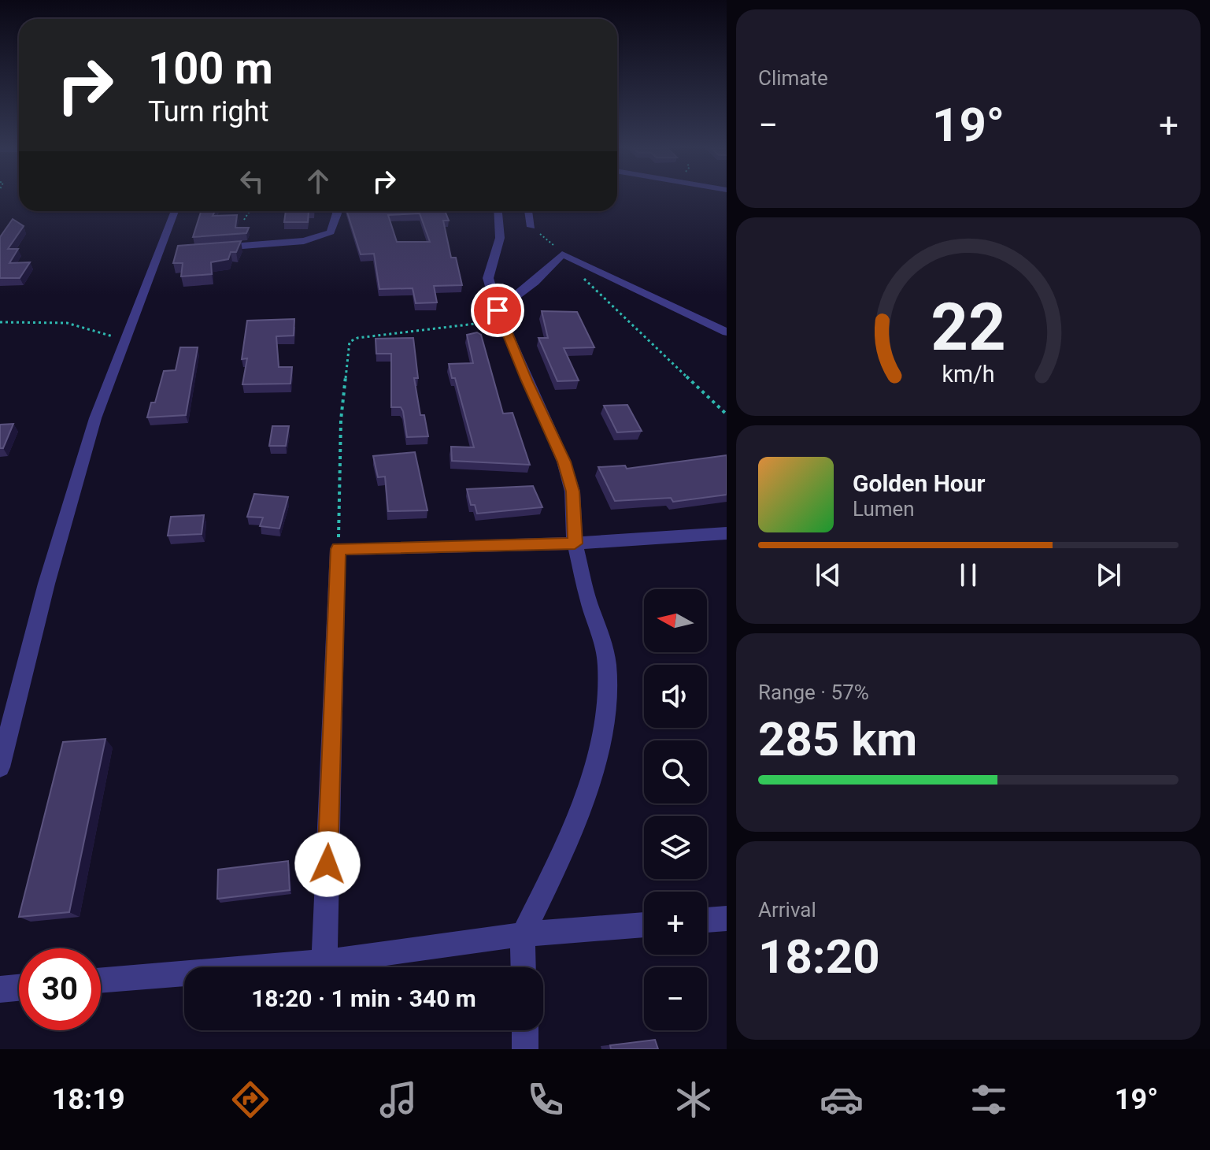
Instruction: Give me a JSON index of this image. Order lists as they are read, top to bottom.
{
  "north": "left",
  "page": {
    "tile": [
      "Climate",
      ["Range · 57%", "285 km"],
      ["Arrival", "18:20"]
    ],
    "turn": ["100 m", "Turn right"],
    "heat": ["−", "19°", "+"],
    "song": ["Golden Hour", "Lumen"],
    "map_buttons": ["+", "−"],
    "limit": "30",
    "trip": "18:20 · 1 min · 340 m",
    "tabs": ["18:19", "19°"],
    "gauge": ["22", "km/h"]
  }
}
